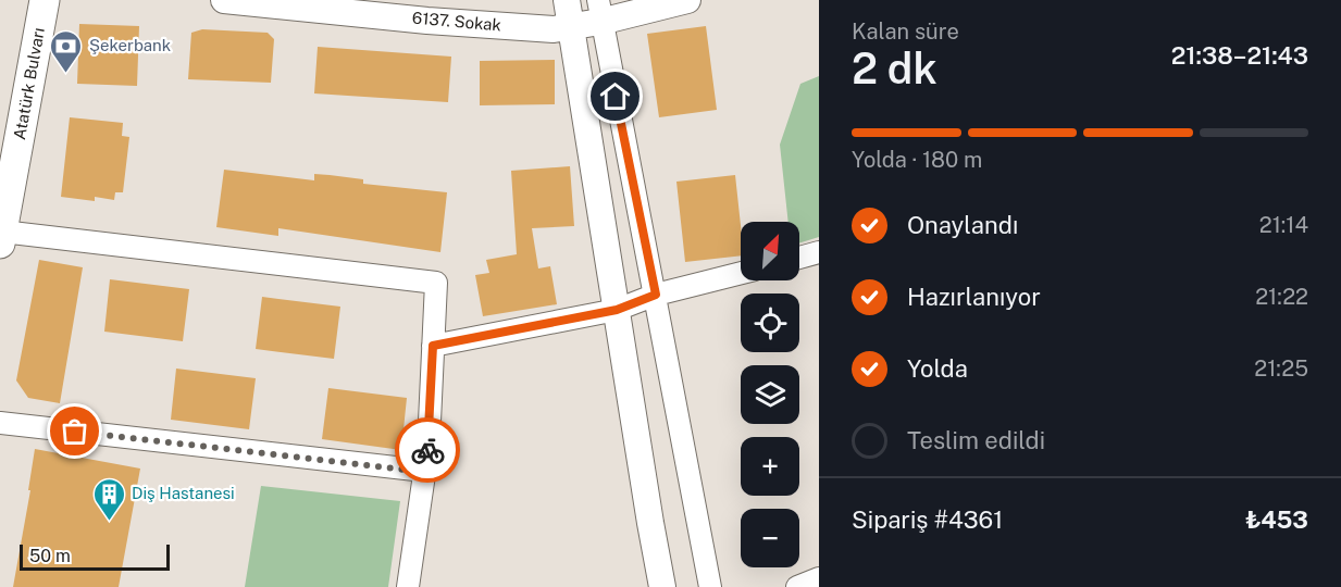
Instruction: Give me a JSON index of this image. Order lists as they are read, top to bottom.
{
  "streets": {
    "main road": ["Atatürk Bulvarı"],
    "street": ["6137. Sokak"]
  },
  "places": {
    "bank": ["Şekerbank"],
    "building": ["Diş Hastanesi"]
  },
  "scale_bar": "50 m",
  "north": "top right",
  "page": {
    "heading": ["2 dk", "Kalan süre", "21:38–21:43"],
    "panel": ["Sipariş #4361", "₺453"],
    "bar": "Yolda · 180 m",
    "list": [
      ["Onaylandı", "21:14"],
      ["Hazırlanıyor", "21:22"],
      ["Yolda", "21:25"],
      "Teslim edildi"
    ],
    "map_buttons": ["+", "−"],
    "scale": "50 m"
  }
}
